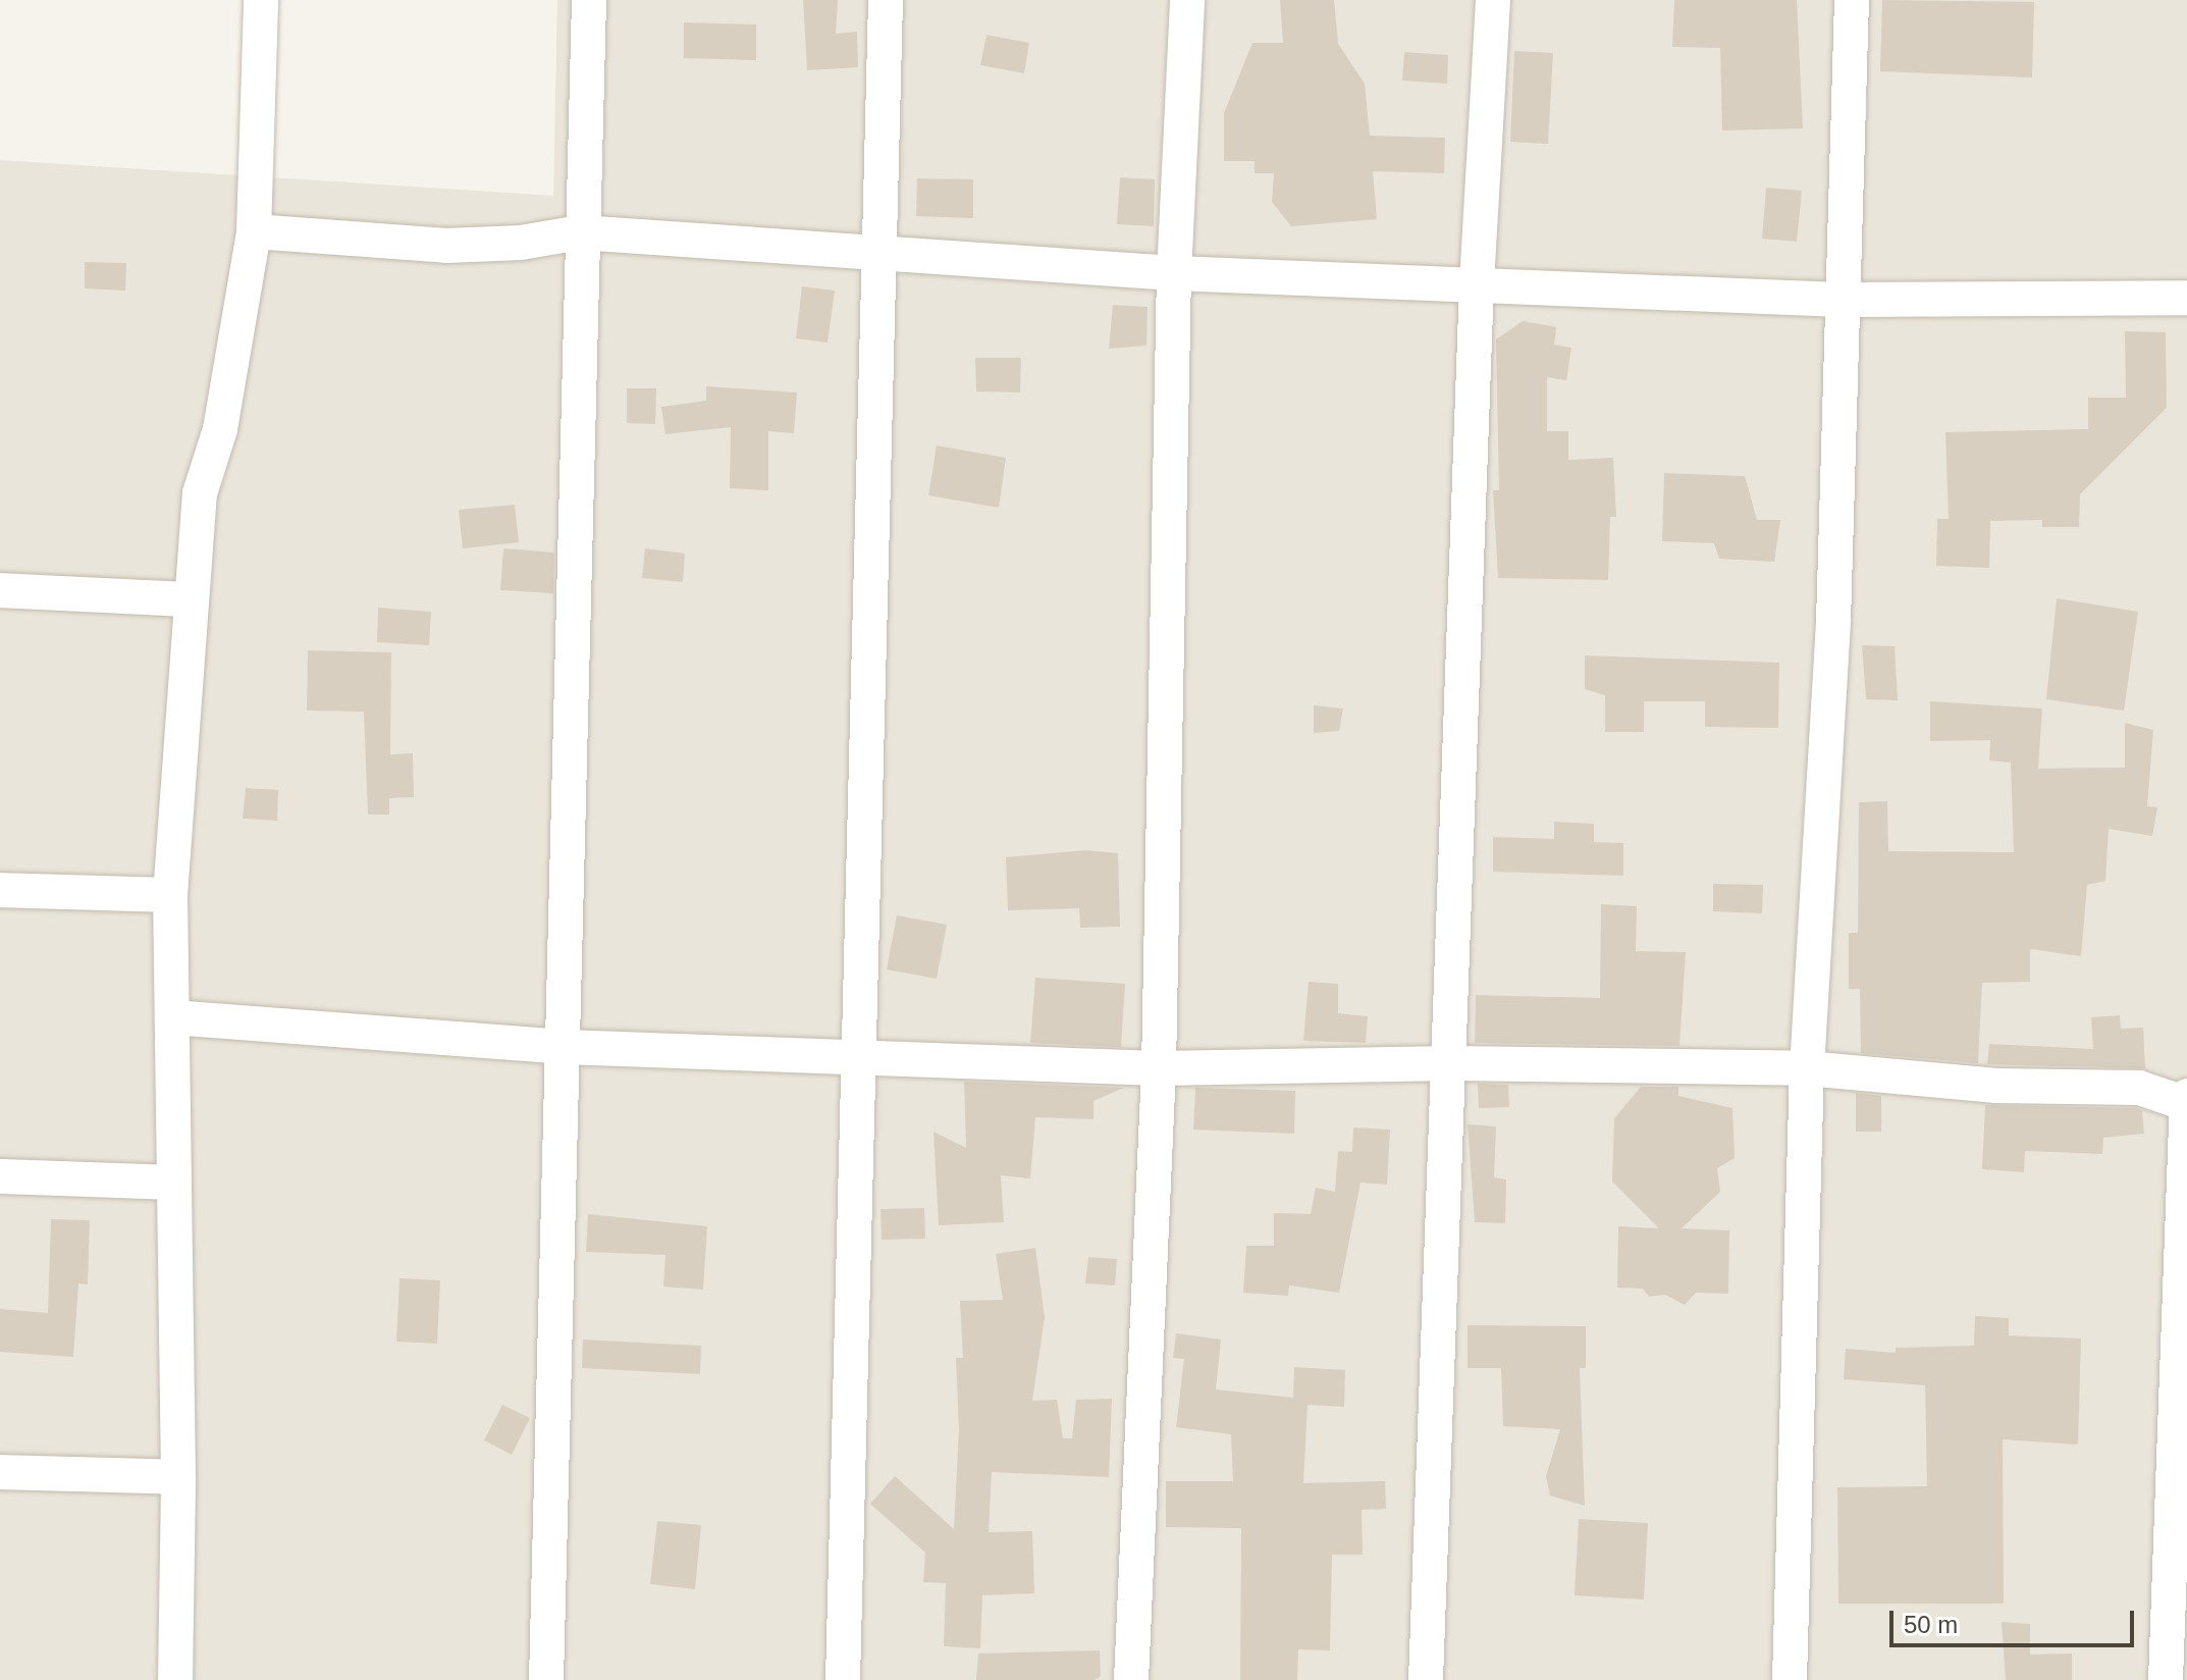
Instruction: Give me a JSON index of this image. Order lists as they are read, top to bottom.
{
  "scale_bar": "50 m"
}
